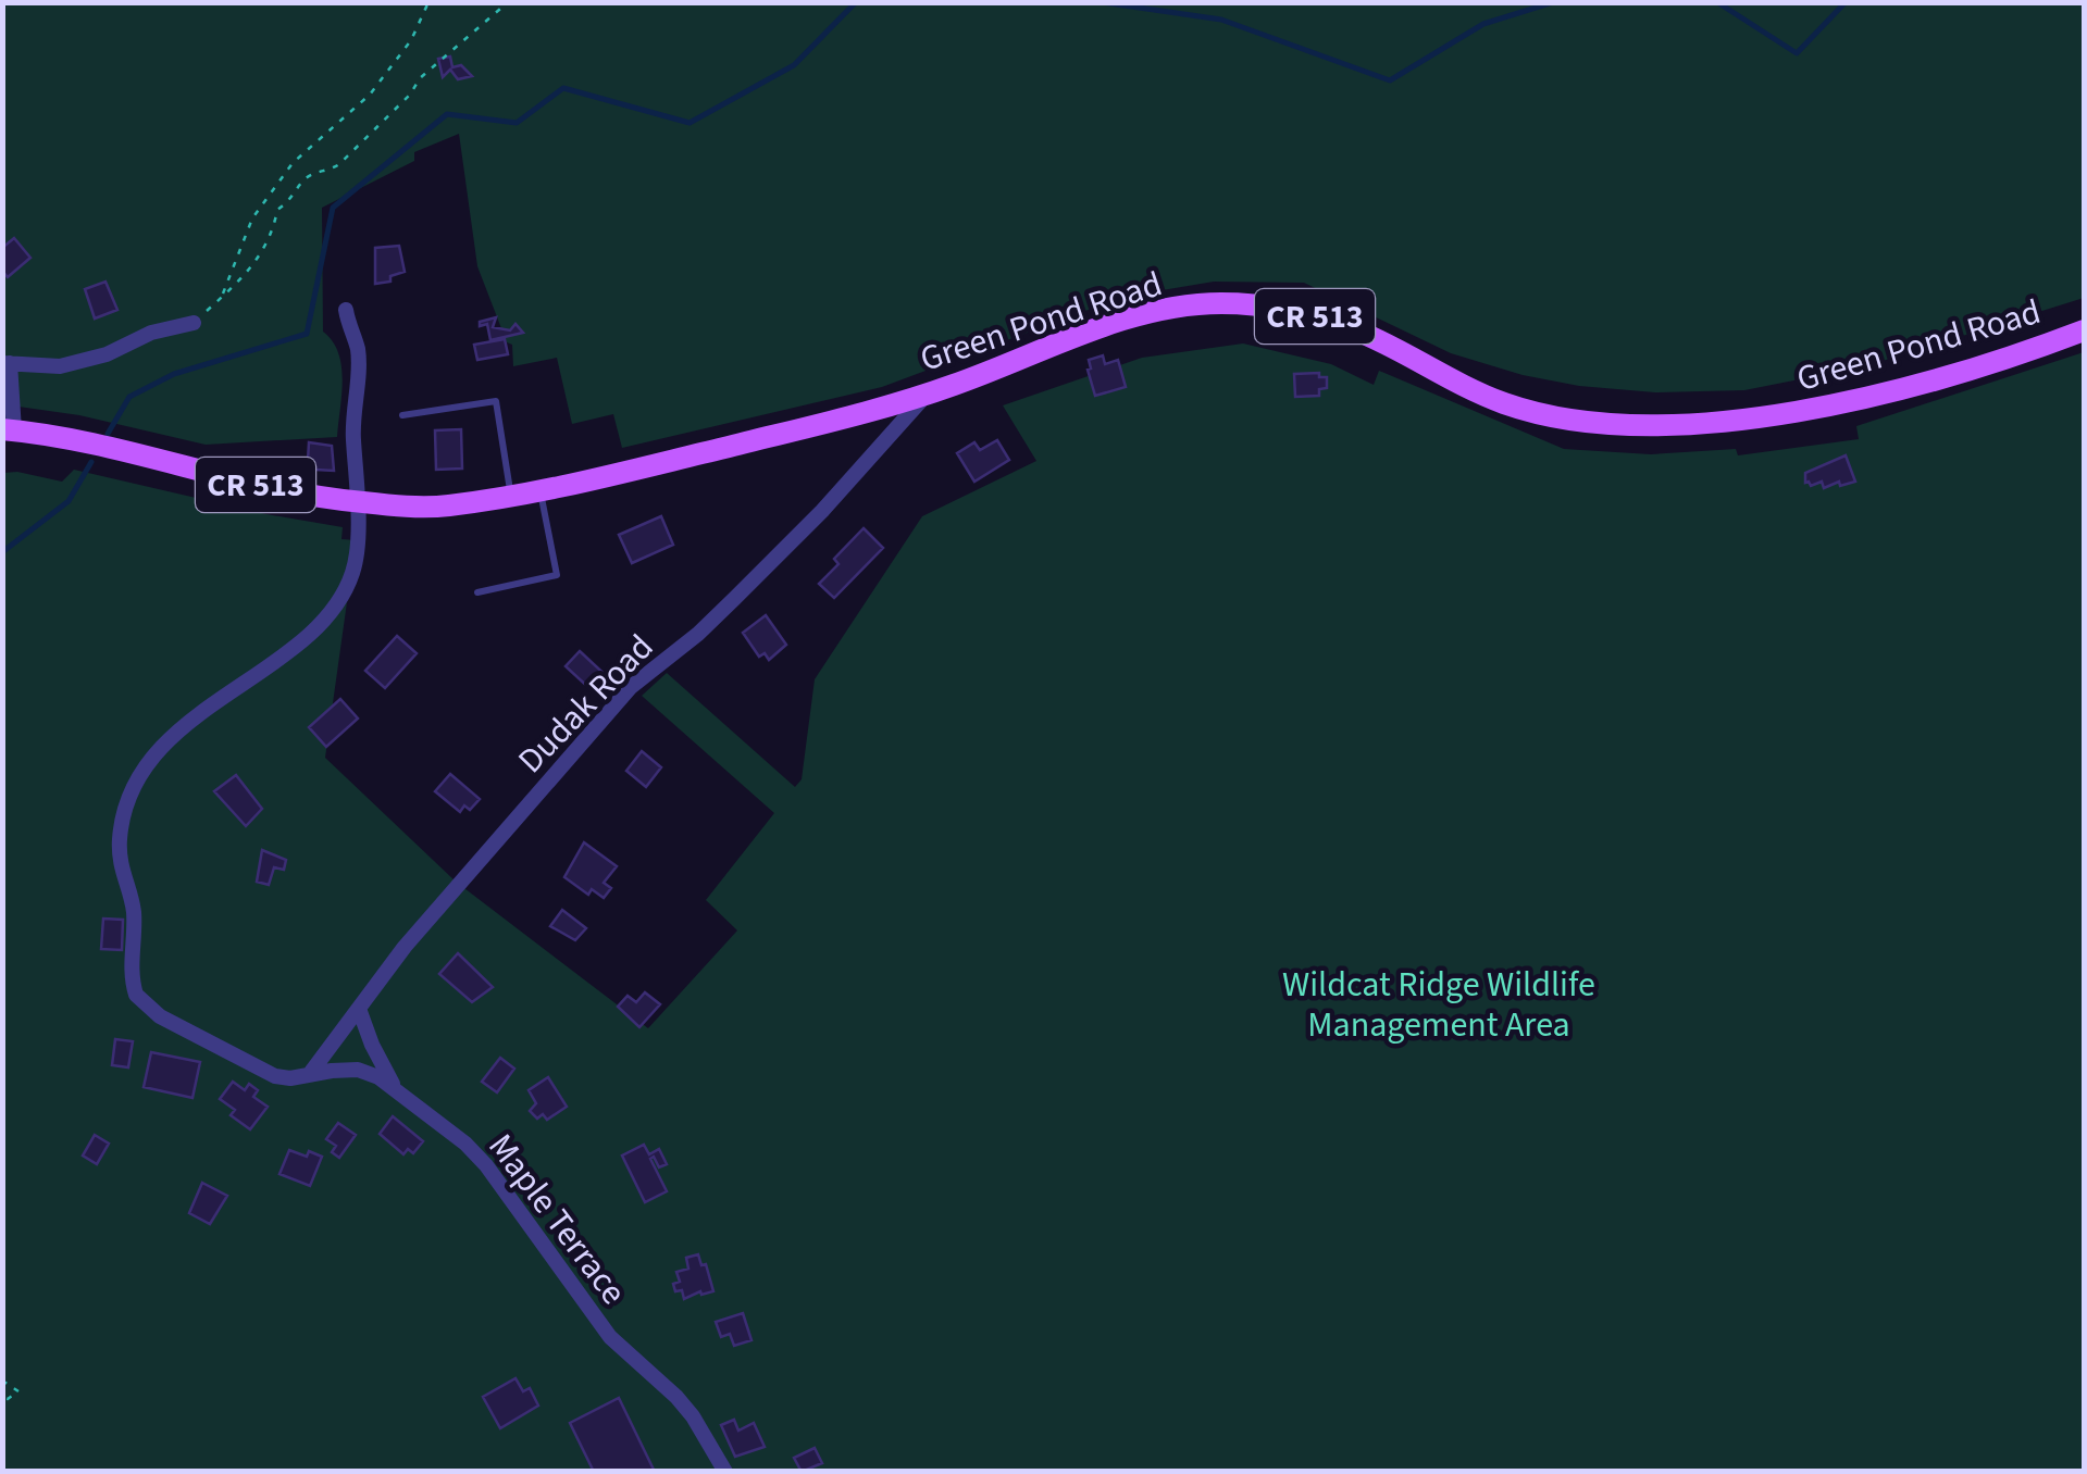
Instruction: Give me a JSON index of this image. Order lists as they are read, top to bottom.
{
  "streets": {
    "main road": ["CR 513", "Green Pond Road"],
    "street": ["Dudak Road", "Maple Terrace"]
  },
  "crossings": [
    ["Green Pond Road", "Dudak Road"],
    ["Green Pond Road", "Maple Terrace"],
    ["Dudak Road", "Maple Terrace"]
  ],
  "parks": ["Wildcat Ridge Wildlife Management Area"]
}
